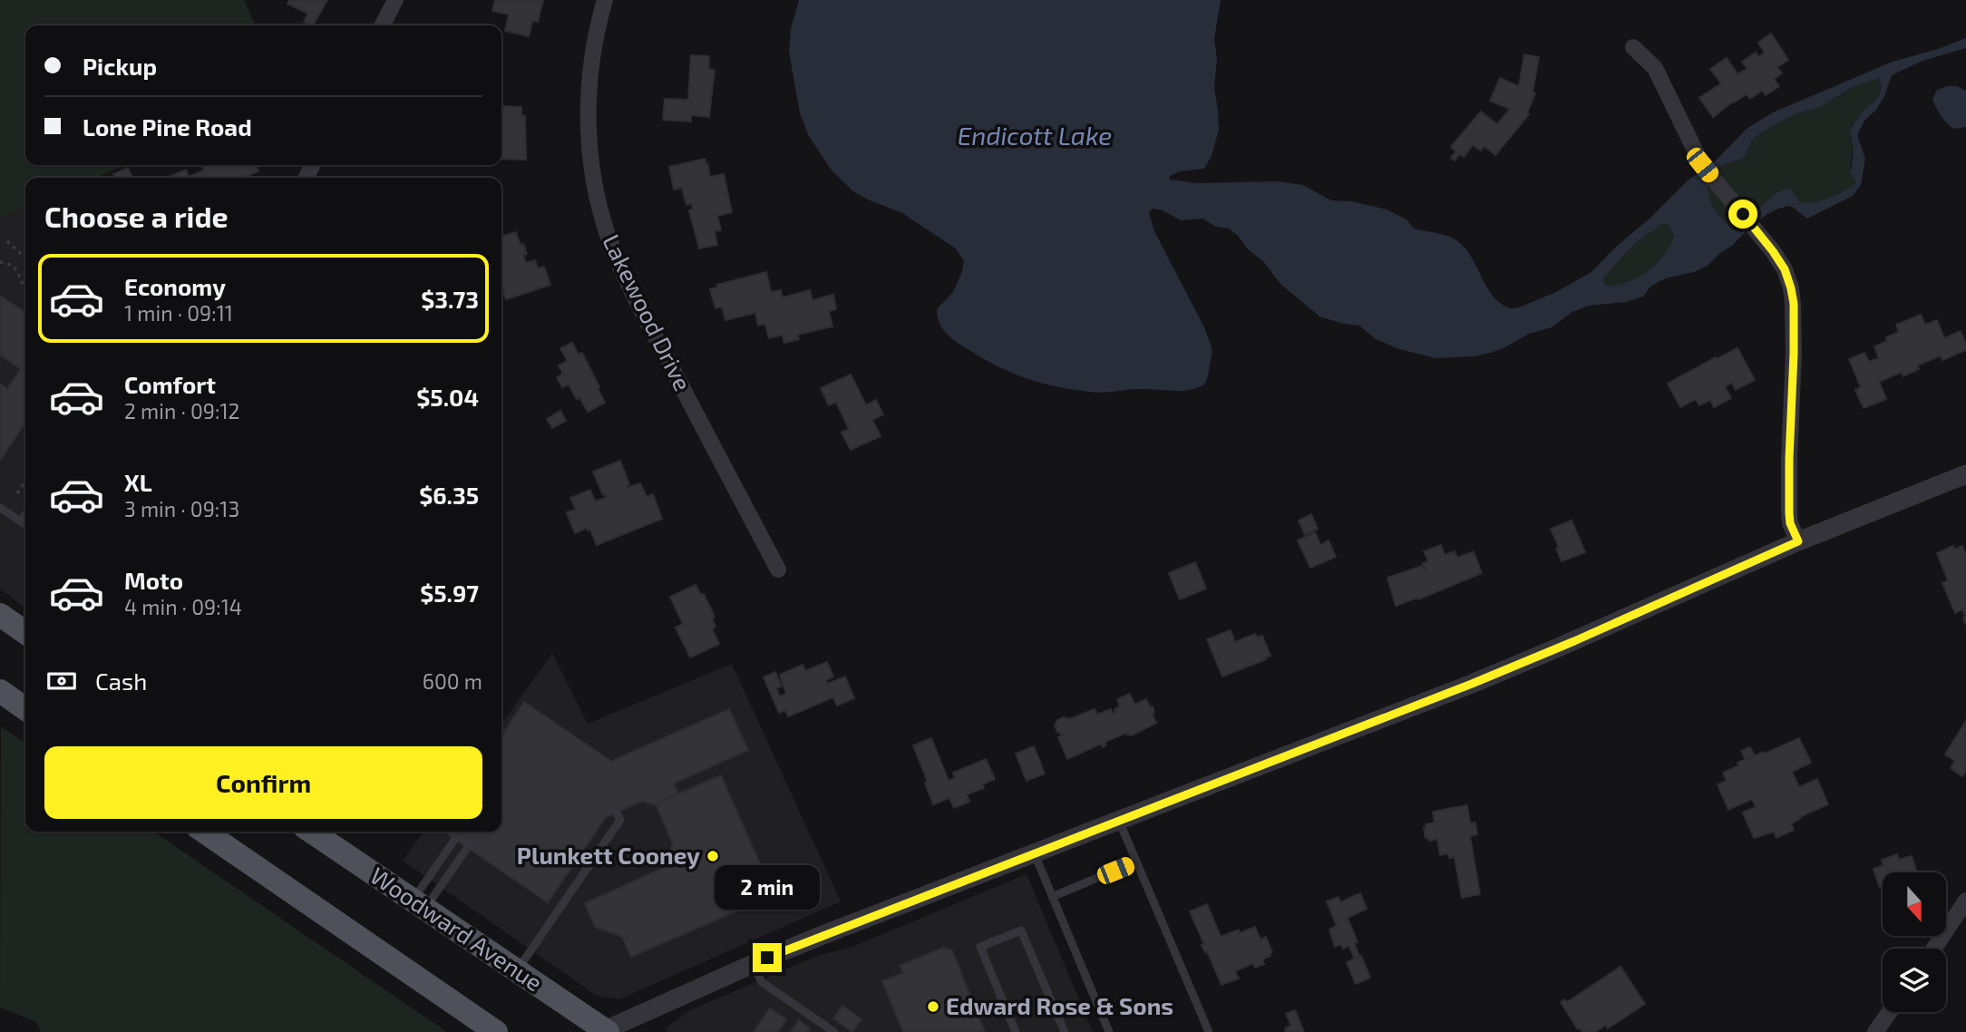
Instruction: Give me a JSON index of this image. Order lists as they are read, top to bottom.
{
  "streets": {
    "main road": ["Woodward Avenue"],
    "street": ["Lakewood Drive"]
  },
  "water": ["Endicott Lake"],
  "places": ["Plunkett Cooney", "Edward Rose & Sons"],
  "north": "bottom",
  "page": {
    "banner": ["Pickup", "Lone Pine Road"],
    "heading": "Choose a ride",
    "list": [
      {
        "name": "Economy",
        "note": "1 min · 09:11",
        "value": "$3.73"
      },
      {
        "name": "Comfort",
        "note": "2 min · 09:12",
        "value": "$5.04"
      },
      {
        "name": "XL",
        "note": "3 min · 09:13",
        "value": "$6.35"
      },
      {
        "name": "Moto",
        "note": "4 min · 09:14",
        "value": "$5.97"
      }
    ],
    "pay": ["Cash", "600 m"],
    "buttons": "Confirm",
    "bubble": "2 min"
  }
}
